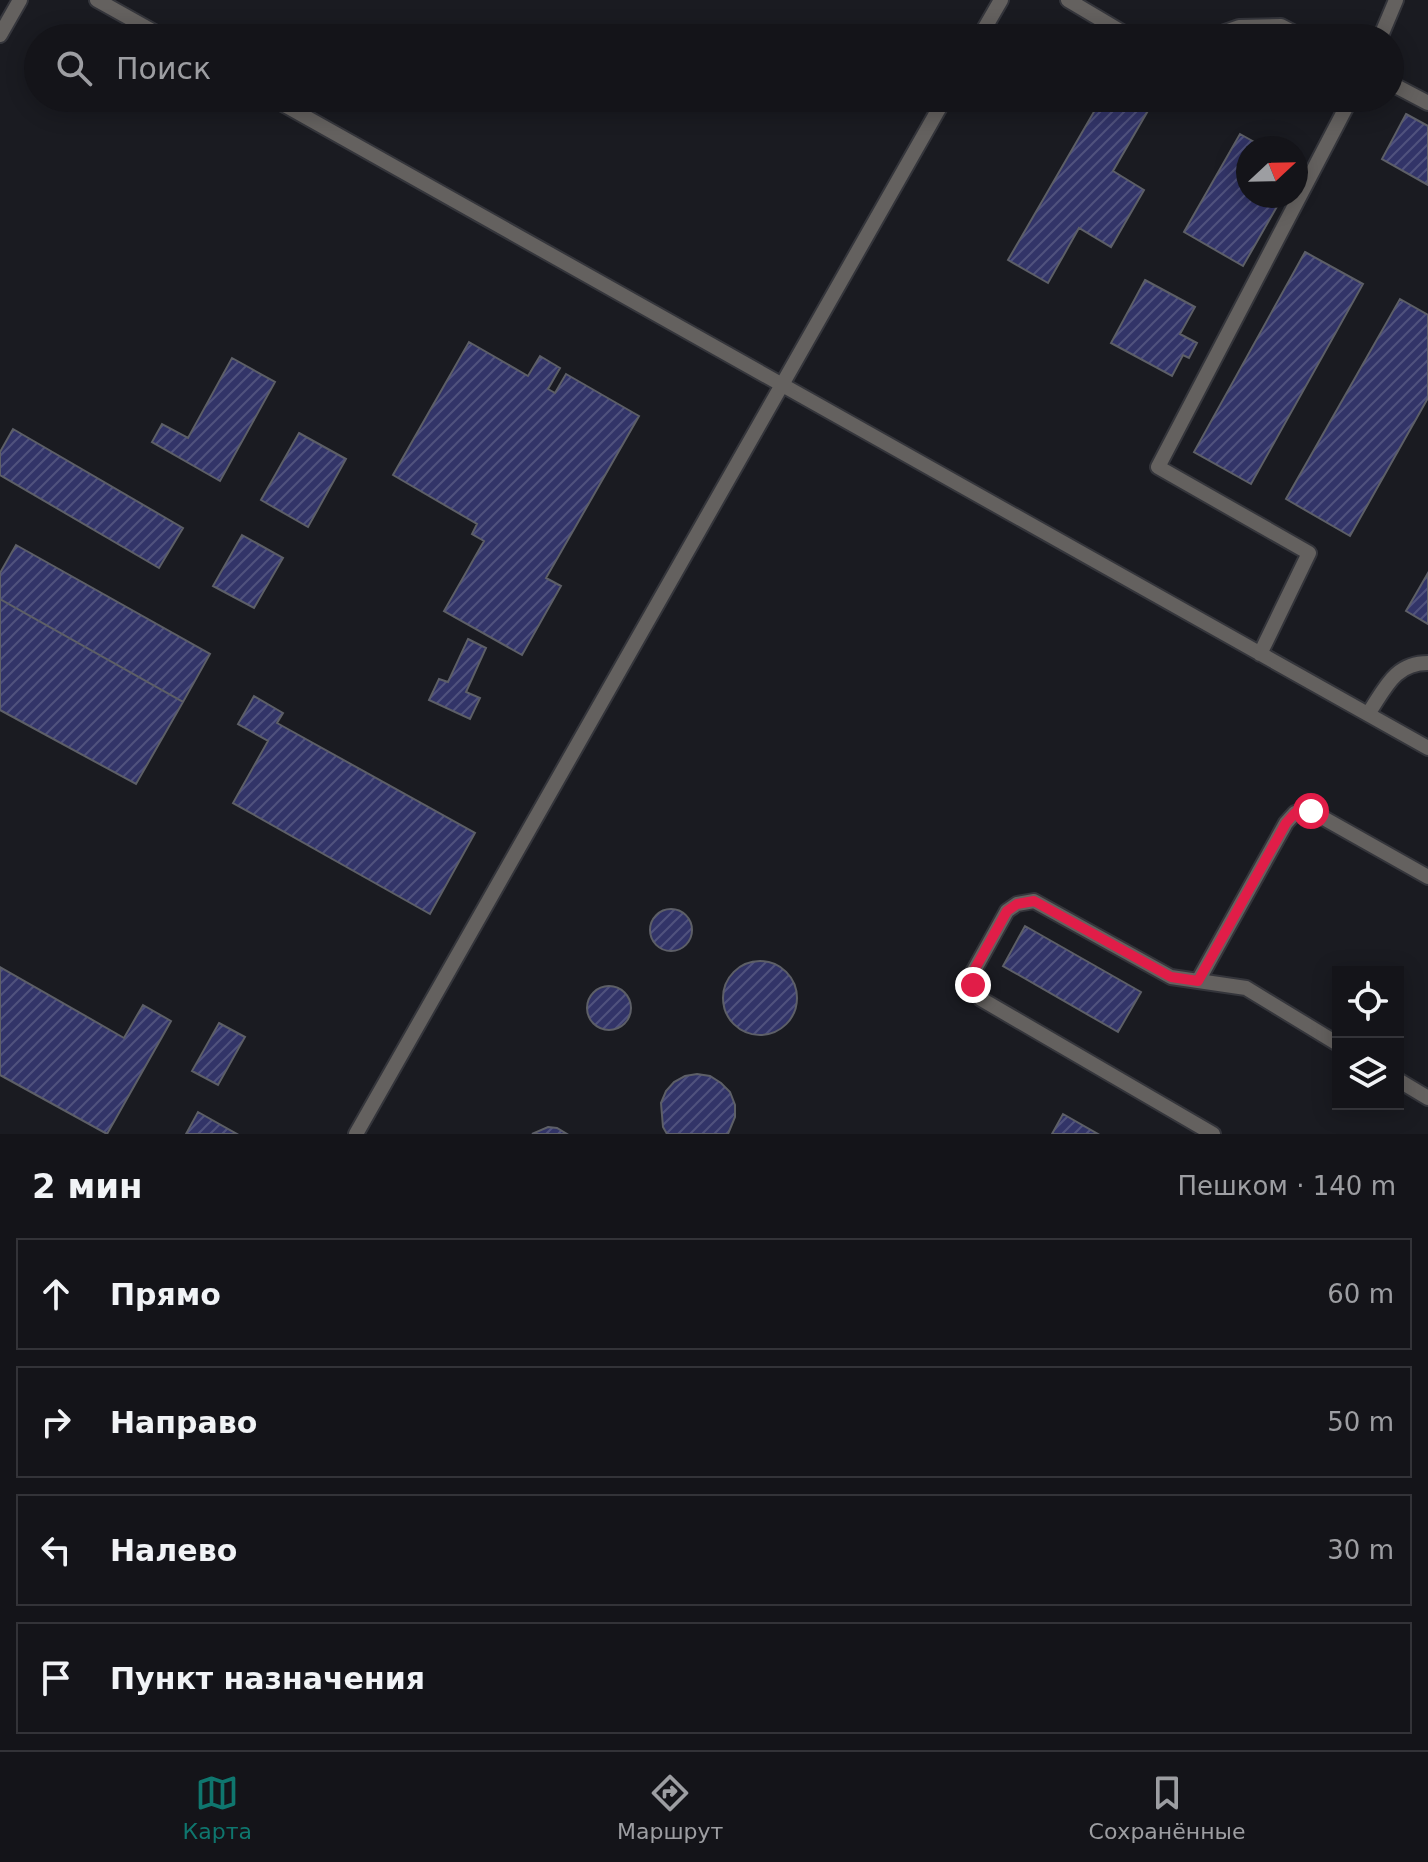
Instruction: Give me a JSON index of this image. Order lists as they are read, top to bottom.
{
  "north": "right",
  "page": {
    "search": "Поиск",
    "heading": ["2 мин", "Пешком · 140 m"],
    "list": [
      ["Прямо", "60 m"],
      ["Направо", "50 m"],
      ["Налево", "30 m"],
      "Пункт назначения"
    ],
    "nav": ["Карта", "Маршрут", "Сохранённые"]
  }
}
